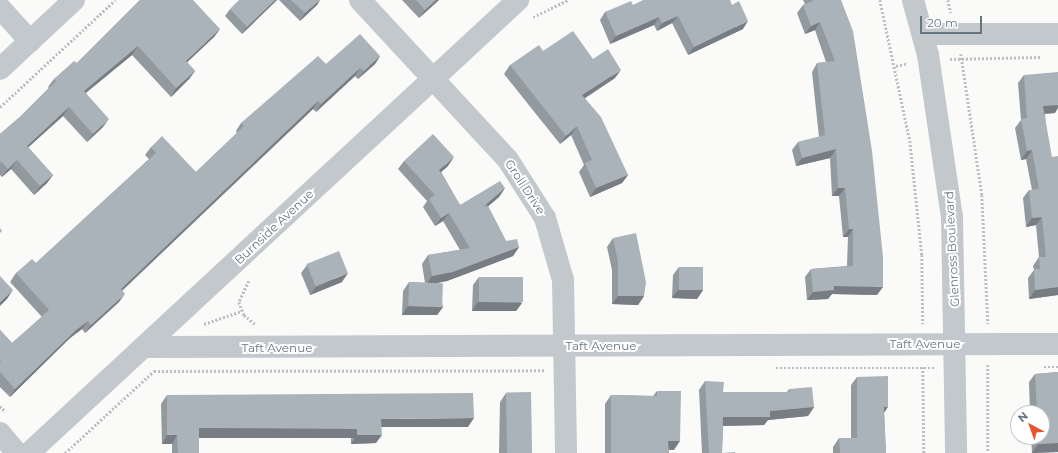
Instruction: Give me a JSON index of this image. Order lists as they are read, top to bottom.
{
  "streets": {
    "street": [
      "Groll Drive",
      "Burnside Avenue",
      "Glenross Boulevard",
      "Taft Avenue"
    ]
  },
  "crossings": [
    ["Groll Drive", "Burnside Avenue"],
    ["Groll Drive", "Taft Avenue"],
    ["Burnside Avenue", "Taft Avenue"],
    ["Glenross Boulevard", "Taft Avenue"]
  ],
  "scale_bar": "20 m",
  "north": "top left"
}
